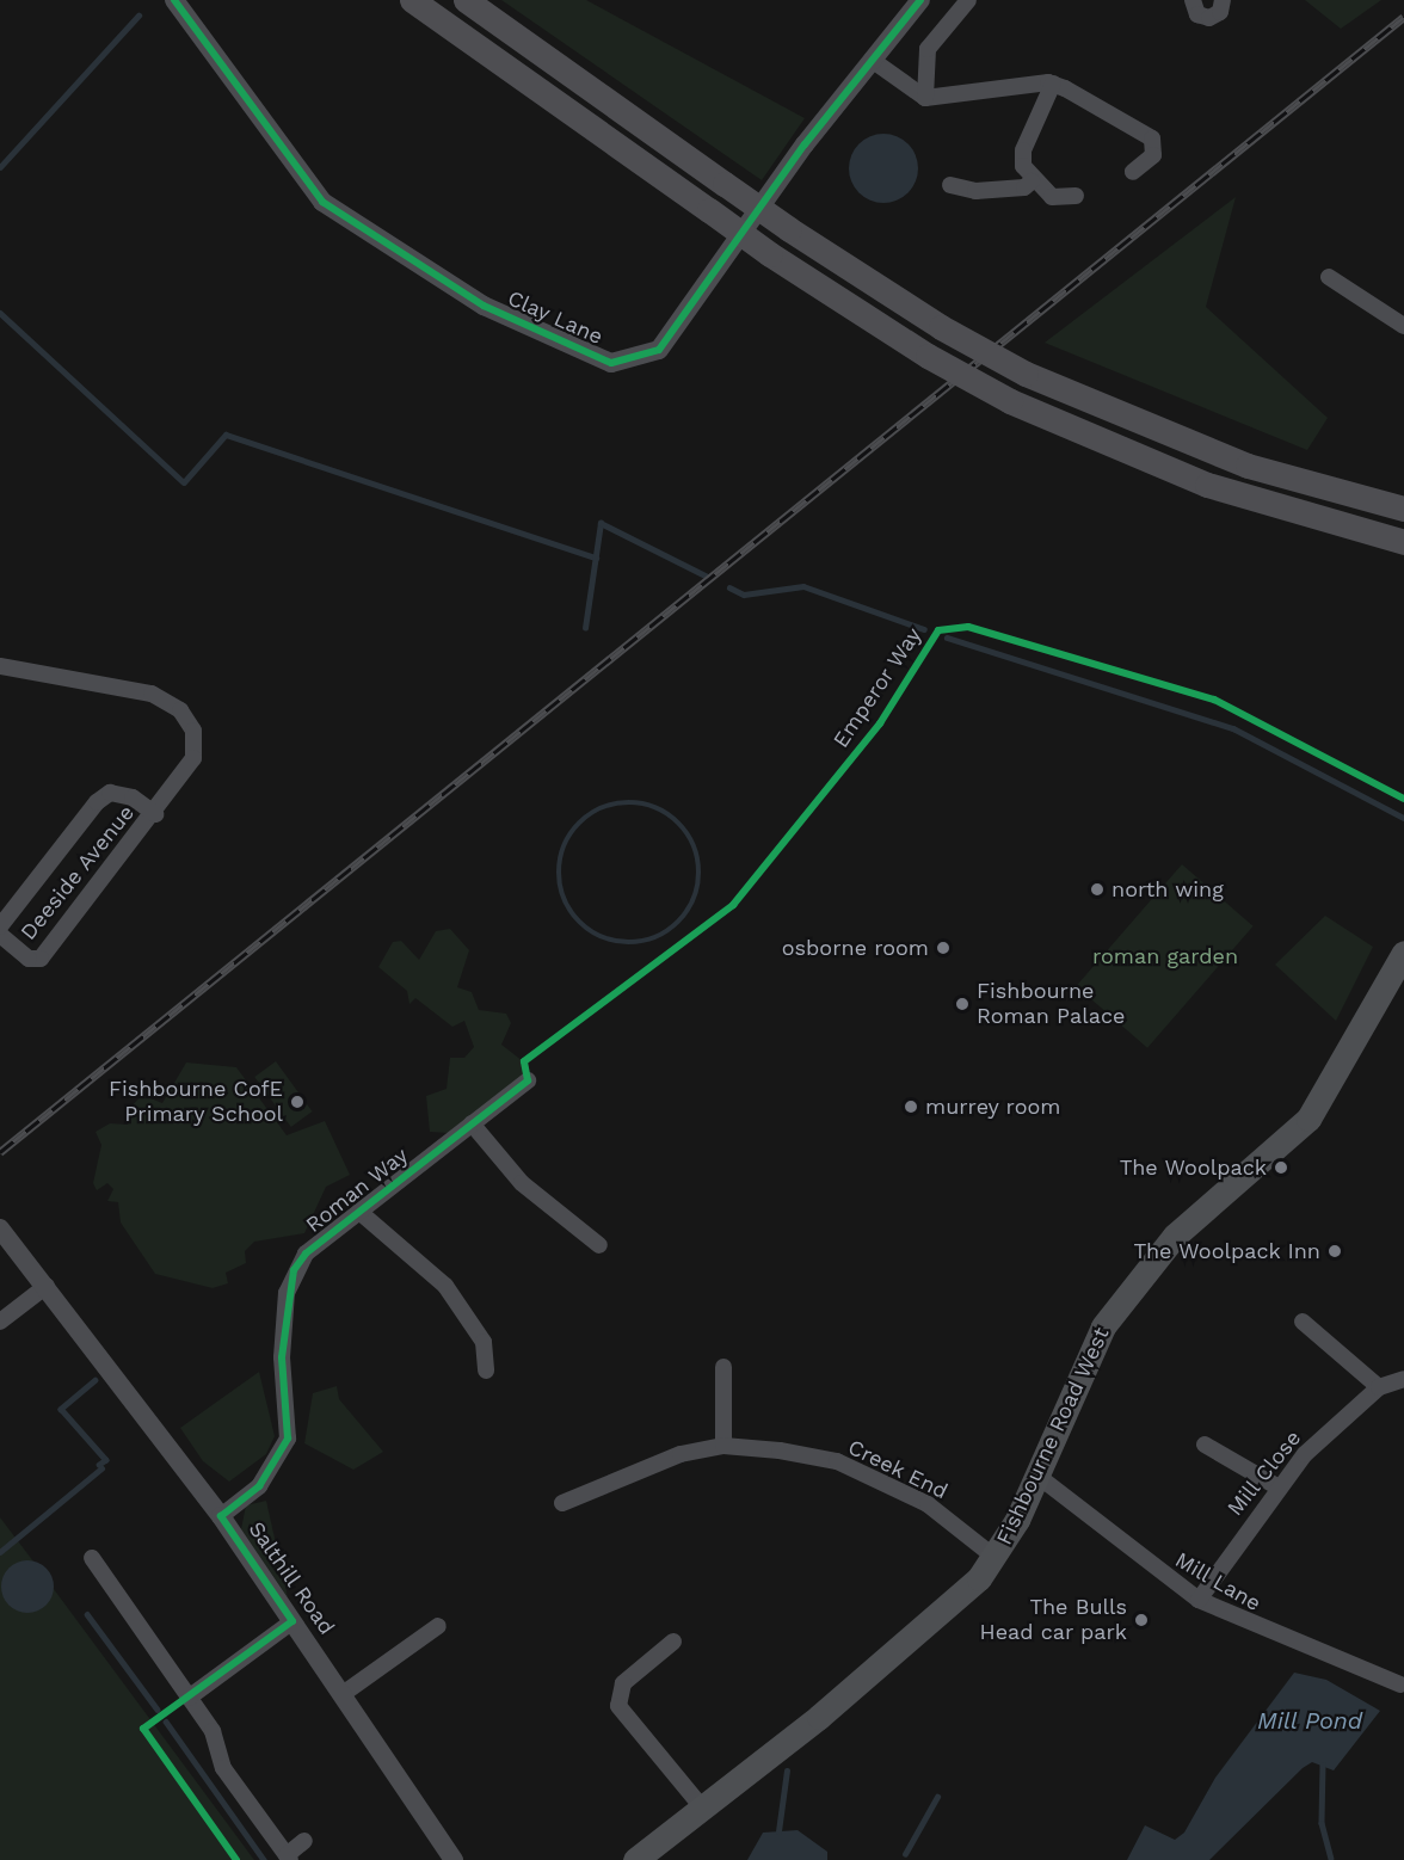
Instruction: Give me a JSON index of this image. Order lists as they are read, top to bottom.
{
  "streets": {
    "main road": ["Fishbourne Road West"],
    "street": [
      "Clay Lane",
      "Deeside Avenue",
      "Roman Way",
      "Creek End",
      "Mill Close",
      "Salthill Road",
      "Mill Lane"
    ],
    "cycle path": ["Emperor Way"]
  },
  "crossings": [
    ["Roman Way", "Salthill Road"],
    ["Fishbourne Road West", "Creek End"],
    ["Fishbourne Road West", "Mill Lane"],
    ["Mill Close", "Mill Lane"]
  ],
  "water": ["Mill Pond"],
  "parks": ["roman garden"],
  "places": [
    "north wing",
    "osborne room",
    "Fishbourne Roman Palace",
    "Fishbourne CofE Primary School",
    "murrey room",
    "The Woolpack",
    "The Woolpack Inn",
    "The Bulls Head car park"
  ]
}
